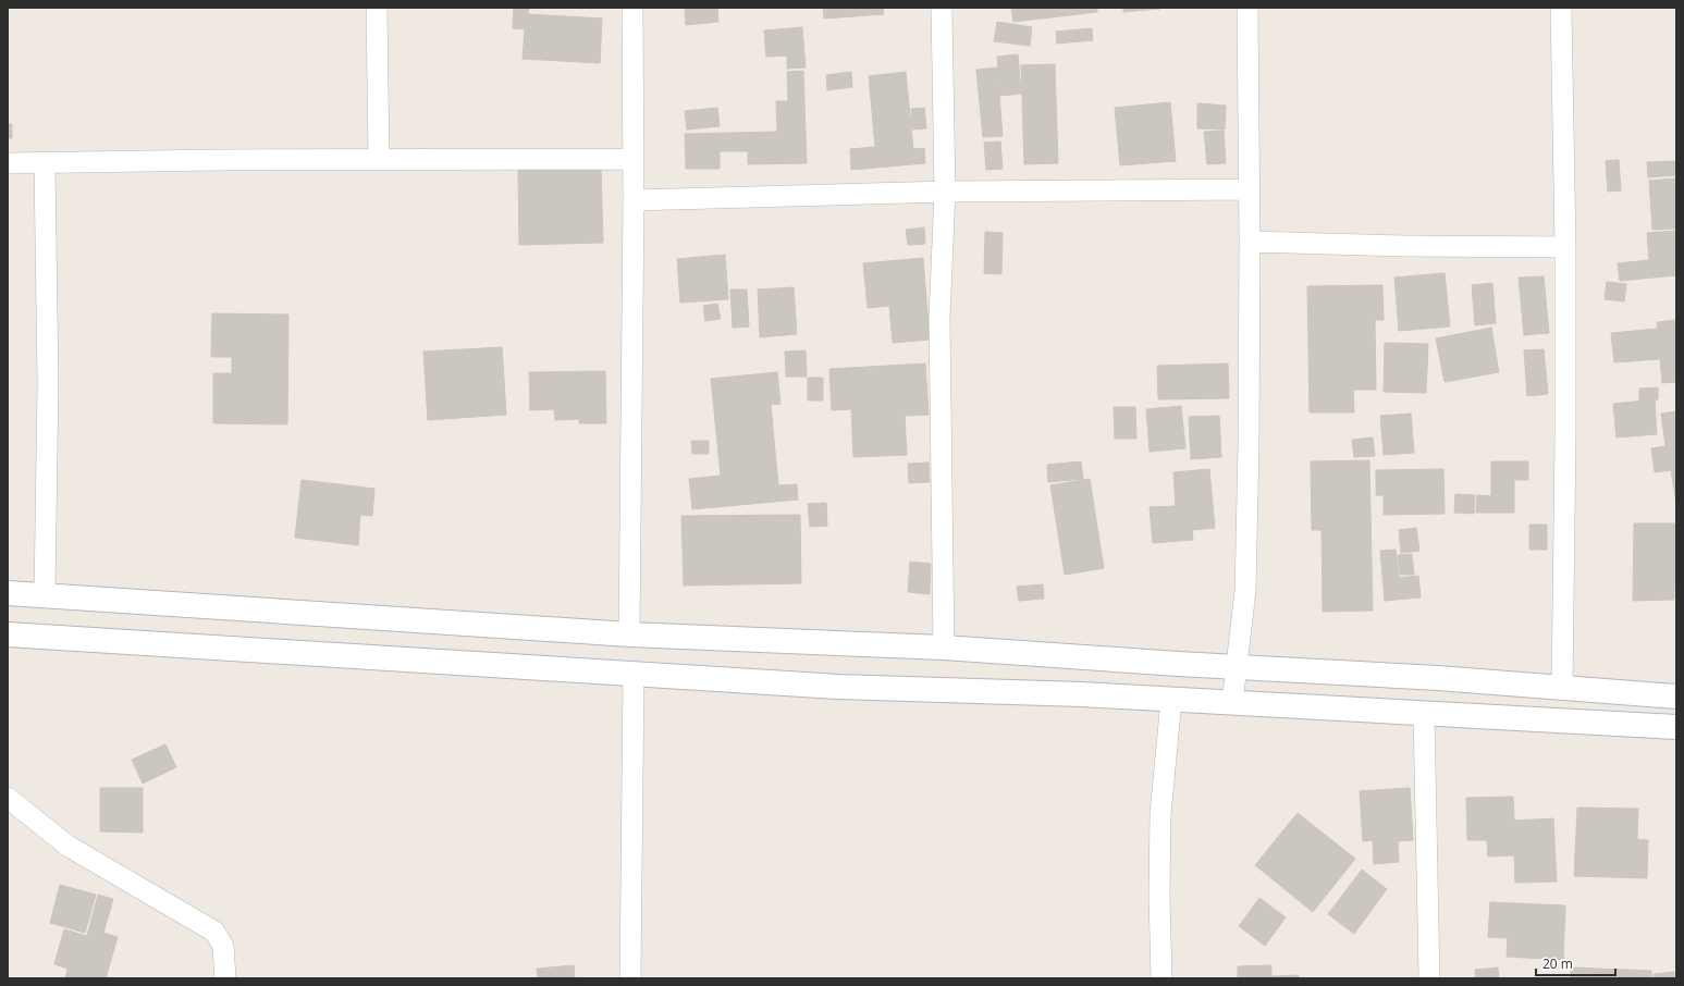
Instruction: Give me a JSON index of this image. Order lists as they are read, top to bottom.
{
  "scale_bar": "20 m"
}
